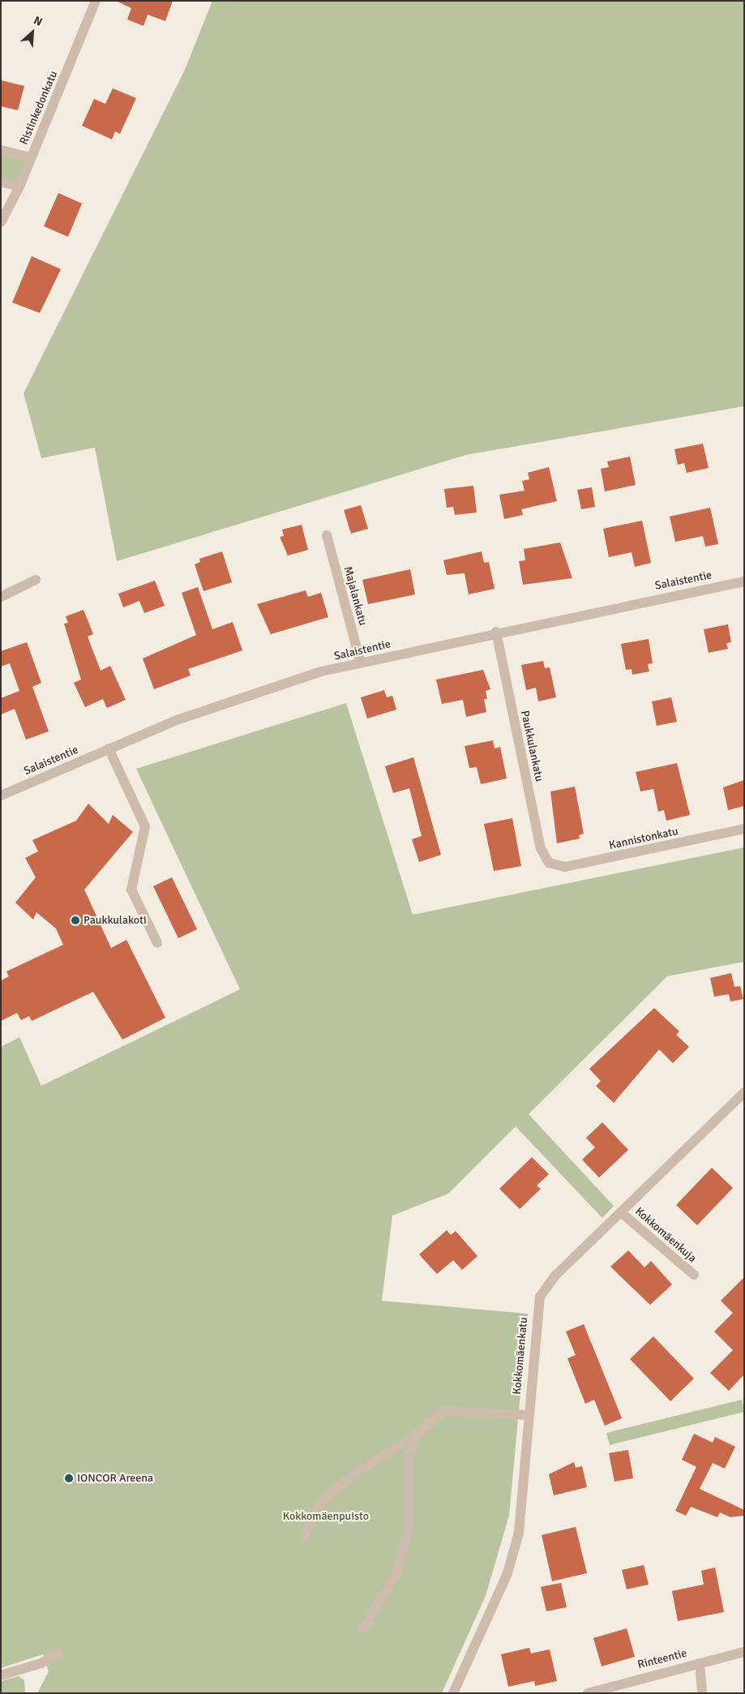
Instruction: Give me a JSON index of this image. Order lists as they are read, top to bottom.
{
  "streets": {
    "street": [
      "Ristinkedonkatu",
      "Salaistentie",
      "Majalankatu",
      "Paukkulankatu",
      "Kannistonkatu",
      "Kokkomäenkuja",
      "Kokkomäenkatu",
      "Rinteentie"
    ]
  },
  "crossings": [
    ["Salaistentie", "Majalankatu"],
    ["Salaistentie", "Paukkulankatu"],
    ["Paukkulankatu", "Kannistonkatu"],
    ["Kokkomäenkuja", "Kokkomäenkatu"]
  ],
  "parks": ["Kokkomäenpuisto"],
  "places": ["Paukkulakoti", "IONCOR Areena"],
  "north": "top right"
}
